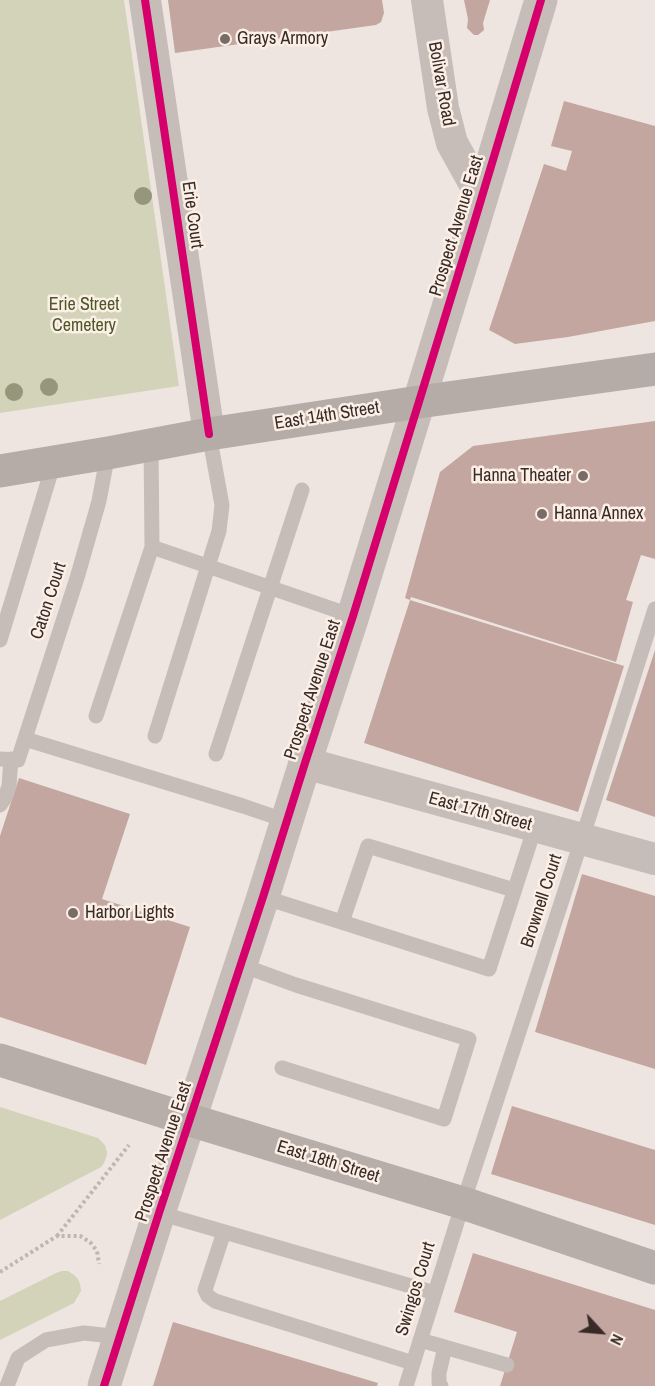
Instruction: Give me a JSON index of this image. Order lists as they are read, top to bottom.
{
  "streets": {
    "main road": ["East 14th Street", "East 18th Street"],
    "street": [
      "Bolivar Road",
      "Erie Court",
      "Prospect Avenue East",
      "East 17th Street"
    ],
    "lane": ["Caton Court", "Brownell Court", "Swingos Court"]
  },
  "crossings": [
    ["Bolivar Road", "Prospect Avenue East"],
    ["Erie Court", "East 14th Street"],
    ["Prospect Avenue East", "East 14th Street"],
    ["Prospect Avenue East", "East 17th Street"],
    ["Prospect Avenue East", "East 18th Street"],
    ["East 14th Street", "Caton Court"],
    ["East 17th Street", "Brownell Court"],
    ["Brownell Court", "East 18th Street"],
    ["Brownell Court", "Swingos Court"],
    ["East 18th Street", "Swingos Court"]
  ],
  "parks": ["Erie Street Cemetery"],
  "places": [
    "Grays Armory",
    "Hanna Theater",
    "Hanna Annex",
    "Harbor Lights"
  ],
  "north": "bottom right"
}
